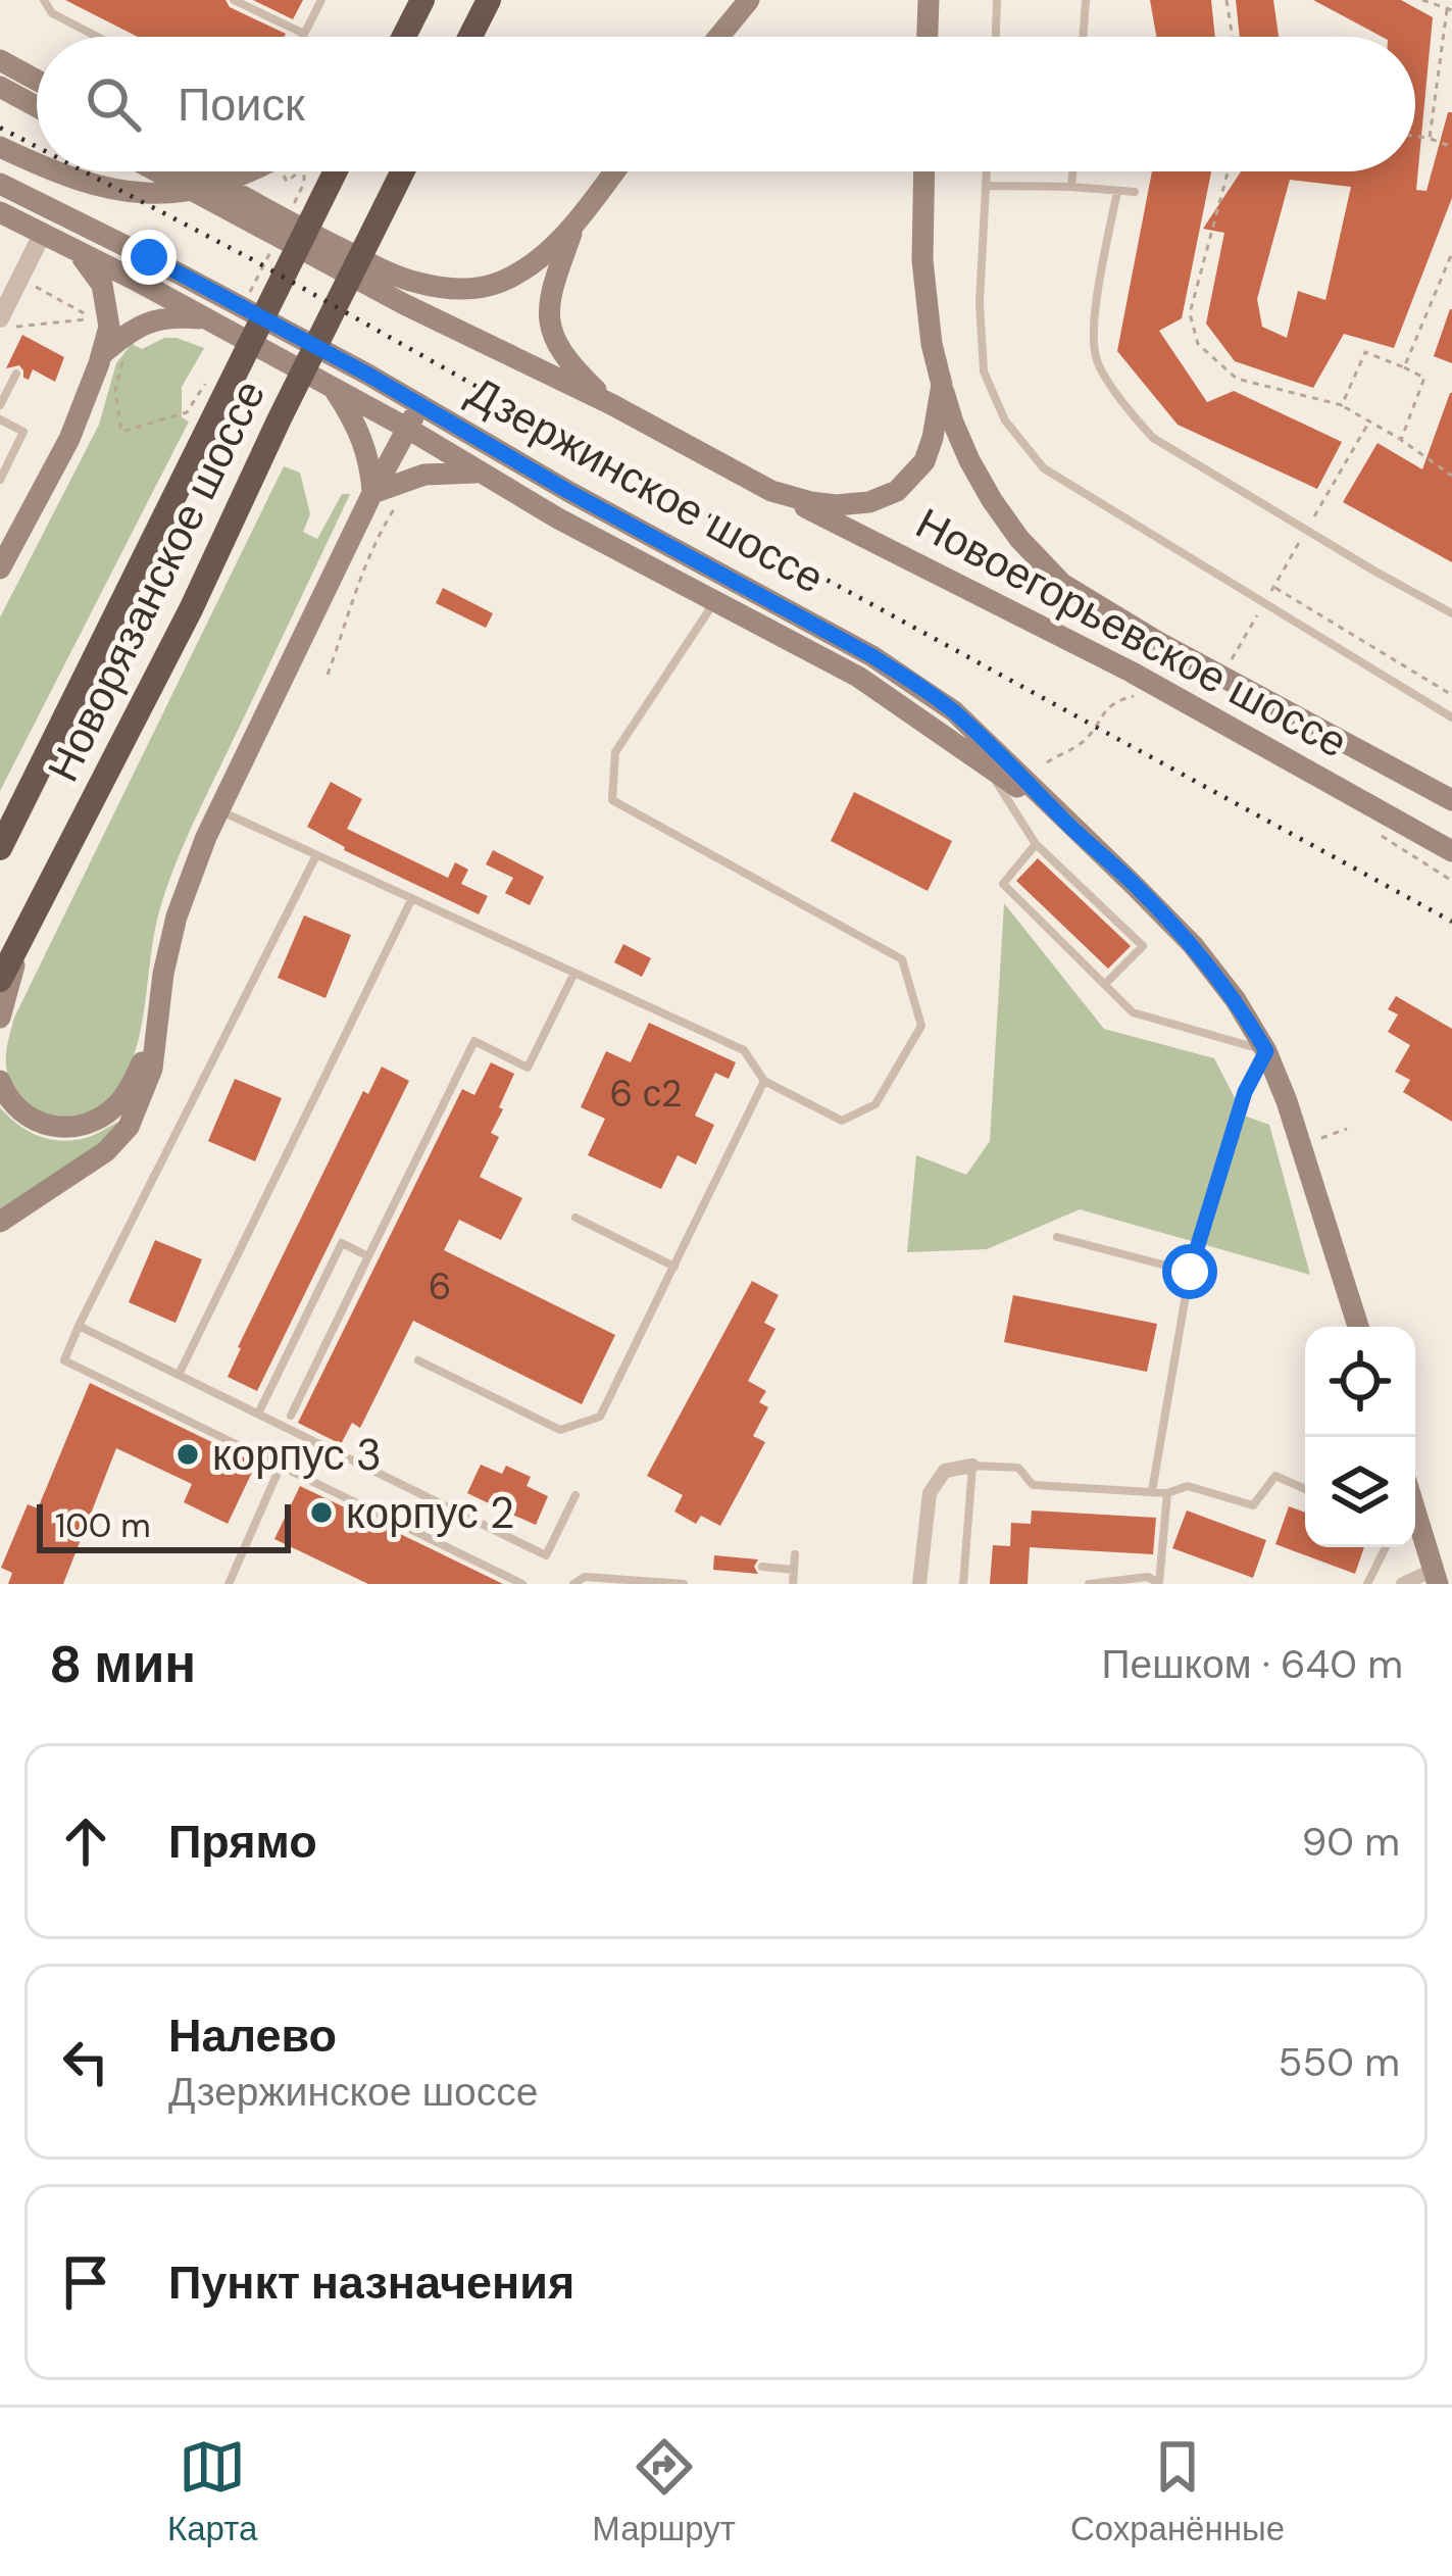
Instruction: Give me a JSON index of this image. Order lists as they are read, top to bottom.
{
  "streets": {
    "highway": ["Новорязанское шоссе"],
    "main road": ["Дзержинское шоссе", "Новоегорьевское шоссе"]
  },
  "places": ["корпус 3", "корпус 2"],
  "house_numbers": ["6 с2", "6"],
  "scale_bar": "100 m",
  "page": {
    "search": "Поиск",
    "scale": "100 m",
    "heading": ["8 мин", "Пешком · 640 m"],
    "list": [
      ["Прямо", "90 m"],
      ["Налево", "Дзержинское шоссе", "550 m"],
      "Пункт назначения"
    ],
    "nav": ["Карта", "Маршрут", "Сохранённые"]
  }
}
